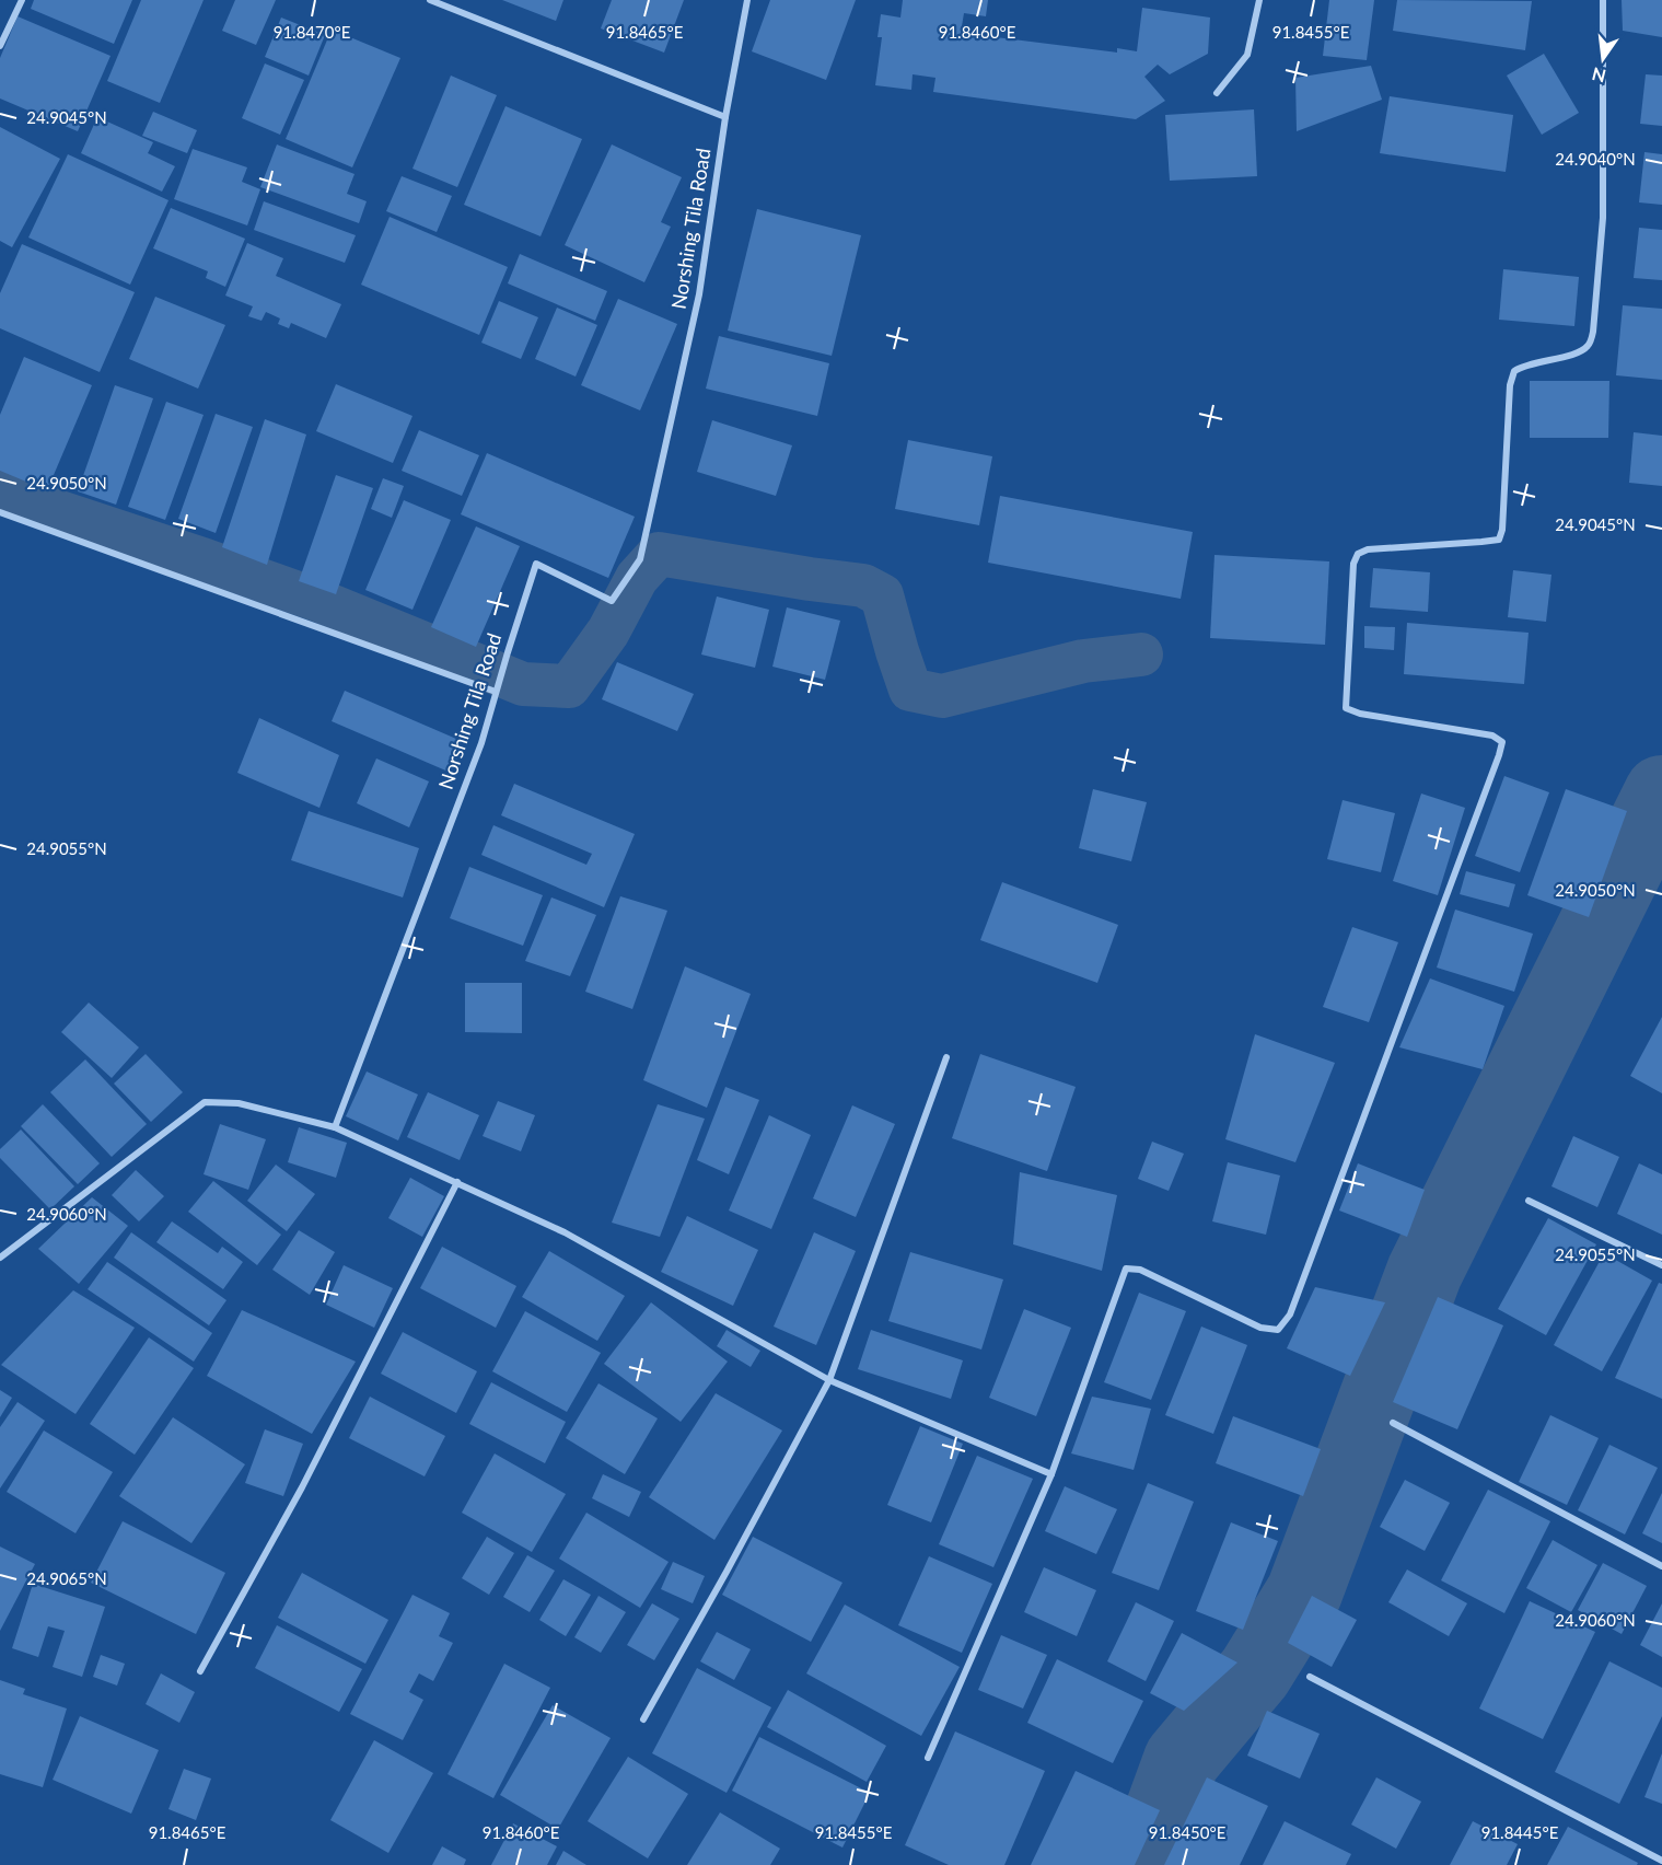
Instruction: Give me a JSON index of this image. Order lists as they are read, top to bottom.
{
  "streets": {
    "street": ["Norshing Tila Road"]
  },
  "north": "bottom",
  "coordinates": [
    "91.8470°E",
    "91.8465°E",
    "91.8460°E",
    "91.8455°E",
    "24.9045°N",
    "24.9040°N",
    "24.9050°N",
    "24.9055°N",
    "24.9060°N",
    "24.9065°N",
    "91.8450°E",
    "91.8445°E"
  ]
}
